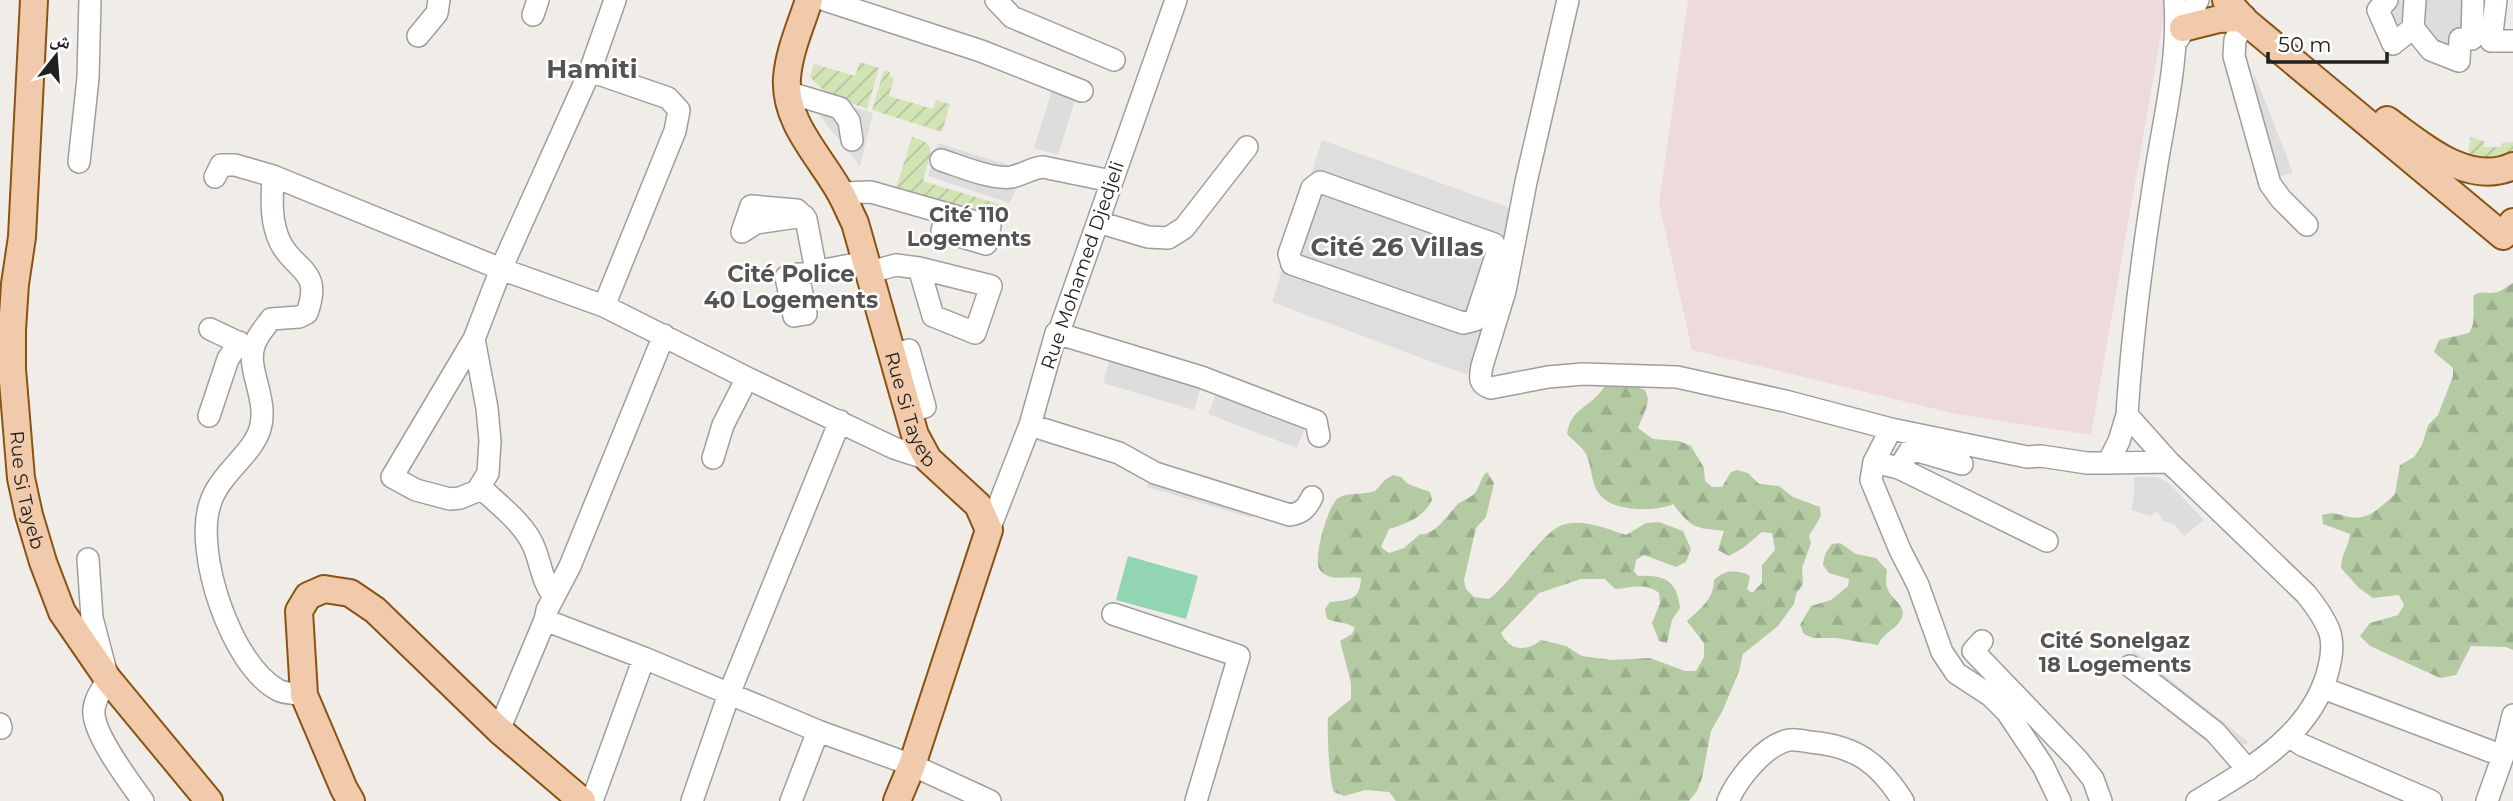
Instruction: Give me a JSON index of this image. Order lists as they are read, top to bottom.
{
  "streets": {
    "main road": ["Rue Si Tayeb"],
    "street": ["Rue Mohamed Djedjeli"]
  },
  "crossings": [
    ["Rue Mohamed Djedjeli", "Rue Si Tayeb"]
  ],
  "districts": [
    "Hamiti",
    "Cité 110 Logements",
    "Cité 26 Villas",
    "Cité Police 40 Logements",
    "Cité Sonelgaz 18 Logements"
  ],
  "scale_bar": "50 m",
  "north": "top"
}
